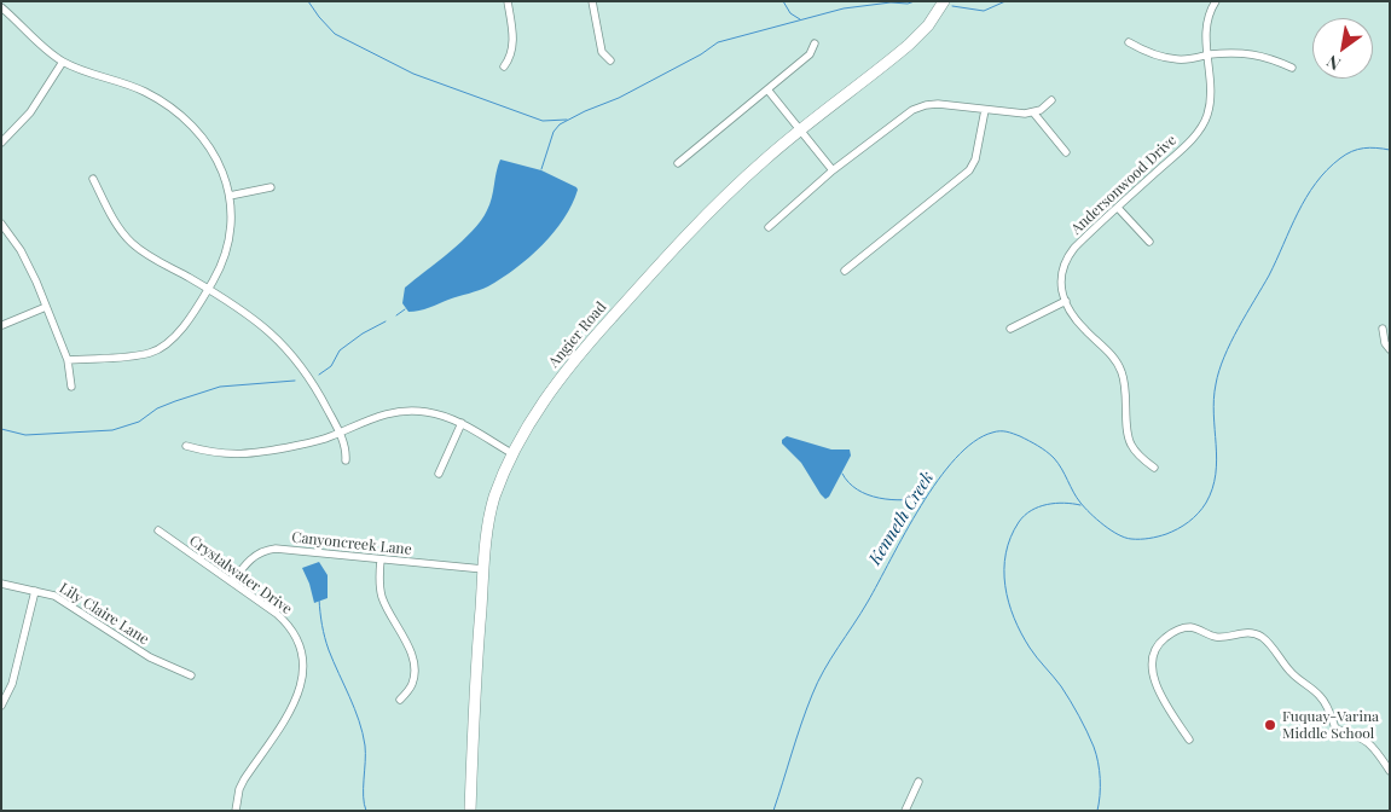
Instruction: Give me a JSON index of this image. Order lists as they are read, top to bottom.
{
  "streets": {
    "street": [
      "Andersonwood Drive",
      "Angier Road",
      "Canyoncreek Lane",
      "Crystalwater Drive",
      "Lily Claire Lane"
    ]
  },
  "crossings": [
    ["Angier Road", "Canyoncreek Lane"],
    ["Canyoncreek Lane", "Crystalwater Drive"]
  ],
  "water": ["Kenneth Creek"],
  "places": ["Fuquay-Varina Middle School"],
  "north": "bottom left"
}
